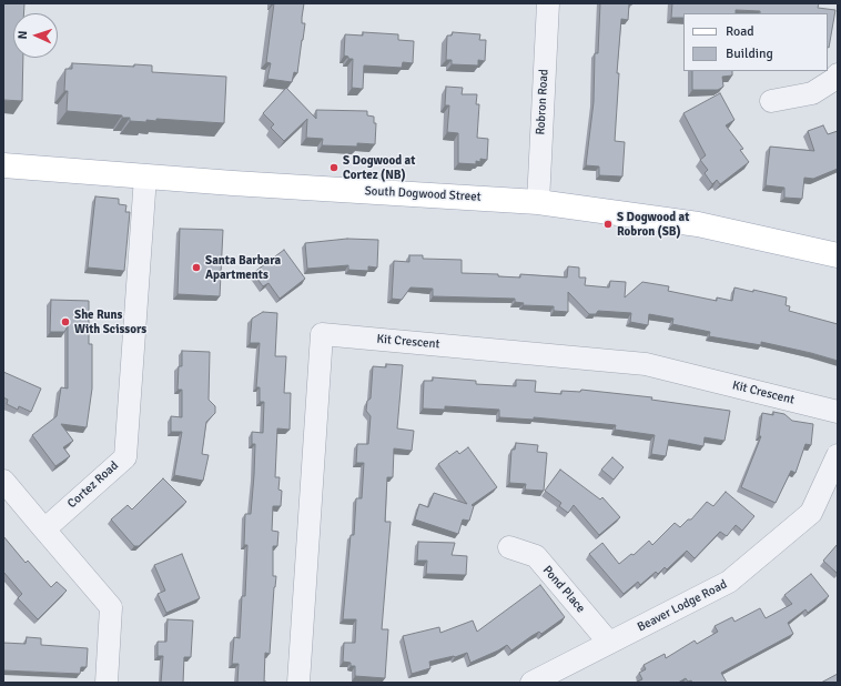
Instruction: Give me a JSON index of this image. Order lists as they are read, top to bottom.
{
  "streets": {
    "main road": ["South Dogwood Street"],
    "street": [
      "Robron Road",
      "Kit Crescent",
      "Cortez Road",
      "Pond Place",
      "Beaver Lodge Road"
    ]
  },
  "crossings": [
    ["Robron Road", "South Dogwood Street"],
    ["South Dogwood Street", "Cortez Road"],
    ["Pond Place", "Beaver Lodge Road"]
  ],
  "places": [
    "S Dogwood at Cortez (NB)",
    "S Dogwood at Robron (SB)",
    "Santa Barbara Apartments",
    "She Runs With Scissors"
  ],
  "legend": ["Road", "Building"],
  "north": "left"
}
